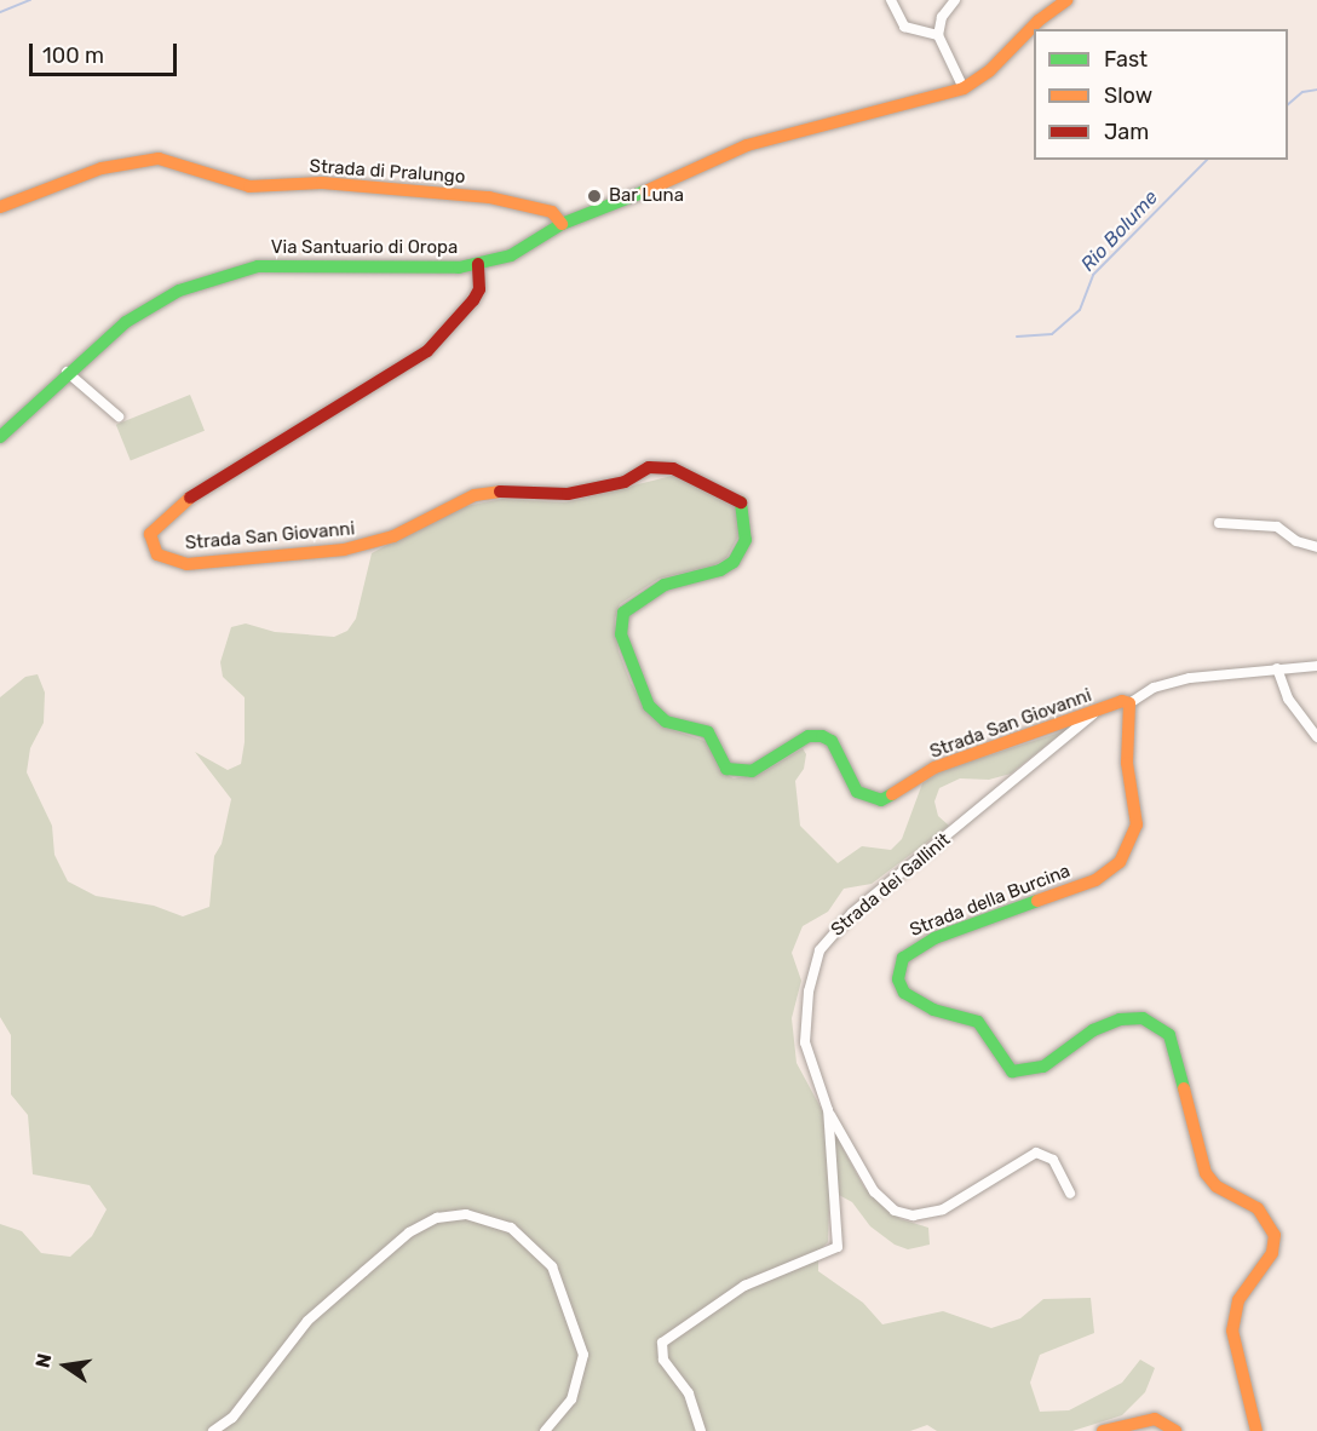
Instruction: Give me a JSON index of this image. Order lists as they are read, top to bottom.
{
  "streets": {
    "street": [
      "Strada di Pralungo",
      "Via Santuario di Oropa",
      "Strada San Giovanni",
      "Strada dei Gallinit",
      "Strada della Burcina"
    ]
  },
  "crossings": [
    ["Strada di Pralungo", "Via Santuario di Oropa"],
    ["Via Santuario di Oropa", "Strada San Giovanni"],
    ["Strada San Giovanni", "Strada dei Gallinit"],
    ["Strada San Giovanni", "Strada della Burcina"]
  ],
  "water": ["Rio Bolume"],
  "places": ["Bar Luna"],
  "legend": ["Fast", "Slow", "Jam"],
  "scale_bar": "100 m",
  "north": "left"
}
